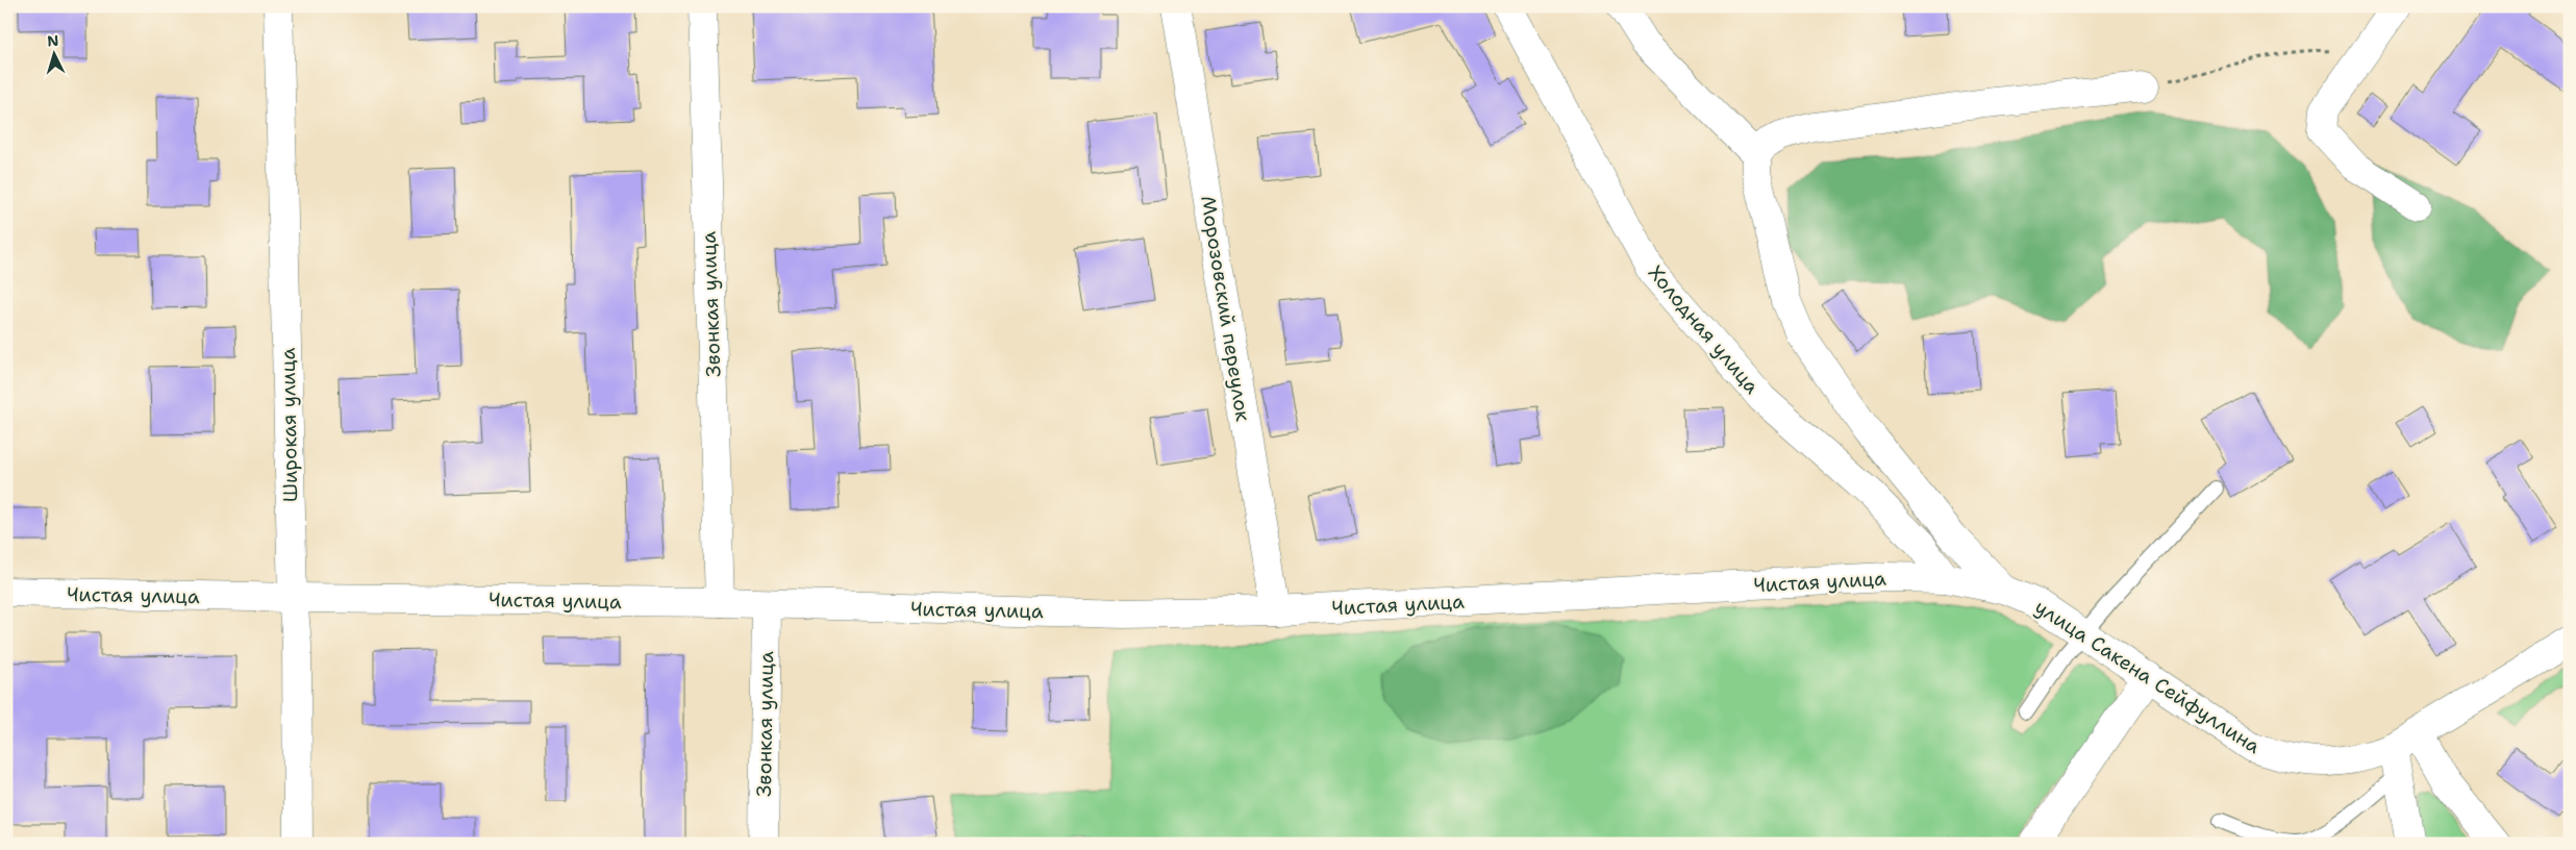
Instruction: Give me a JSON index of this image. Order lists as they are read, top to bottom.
{
  "streets": {
    "street": [
      "Звонкая улица",
      "Морозовский переулок",
      "Холодная улица",
      "Широкая улица",
      "Чистая улица",
      "улица Сакена Сейфуллина"
    ]
  },
  "crossings": [
    ["Звонкая улица", "Чистая улица"],
    ["Морозовский переулок", "Чистая улица"],
    ["Холодная улица", "Чистая улица"],
    ["Холодная улица", "улица Сакена Сейфуллина"],
    ["Широкая улица", "Чистая улица"],
    ["Чистая улица", "улица Сакена Сейфуллина"]
  ],
  "north": "top"
}
